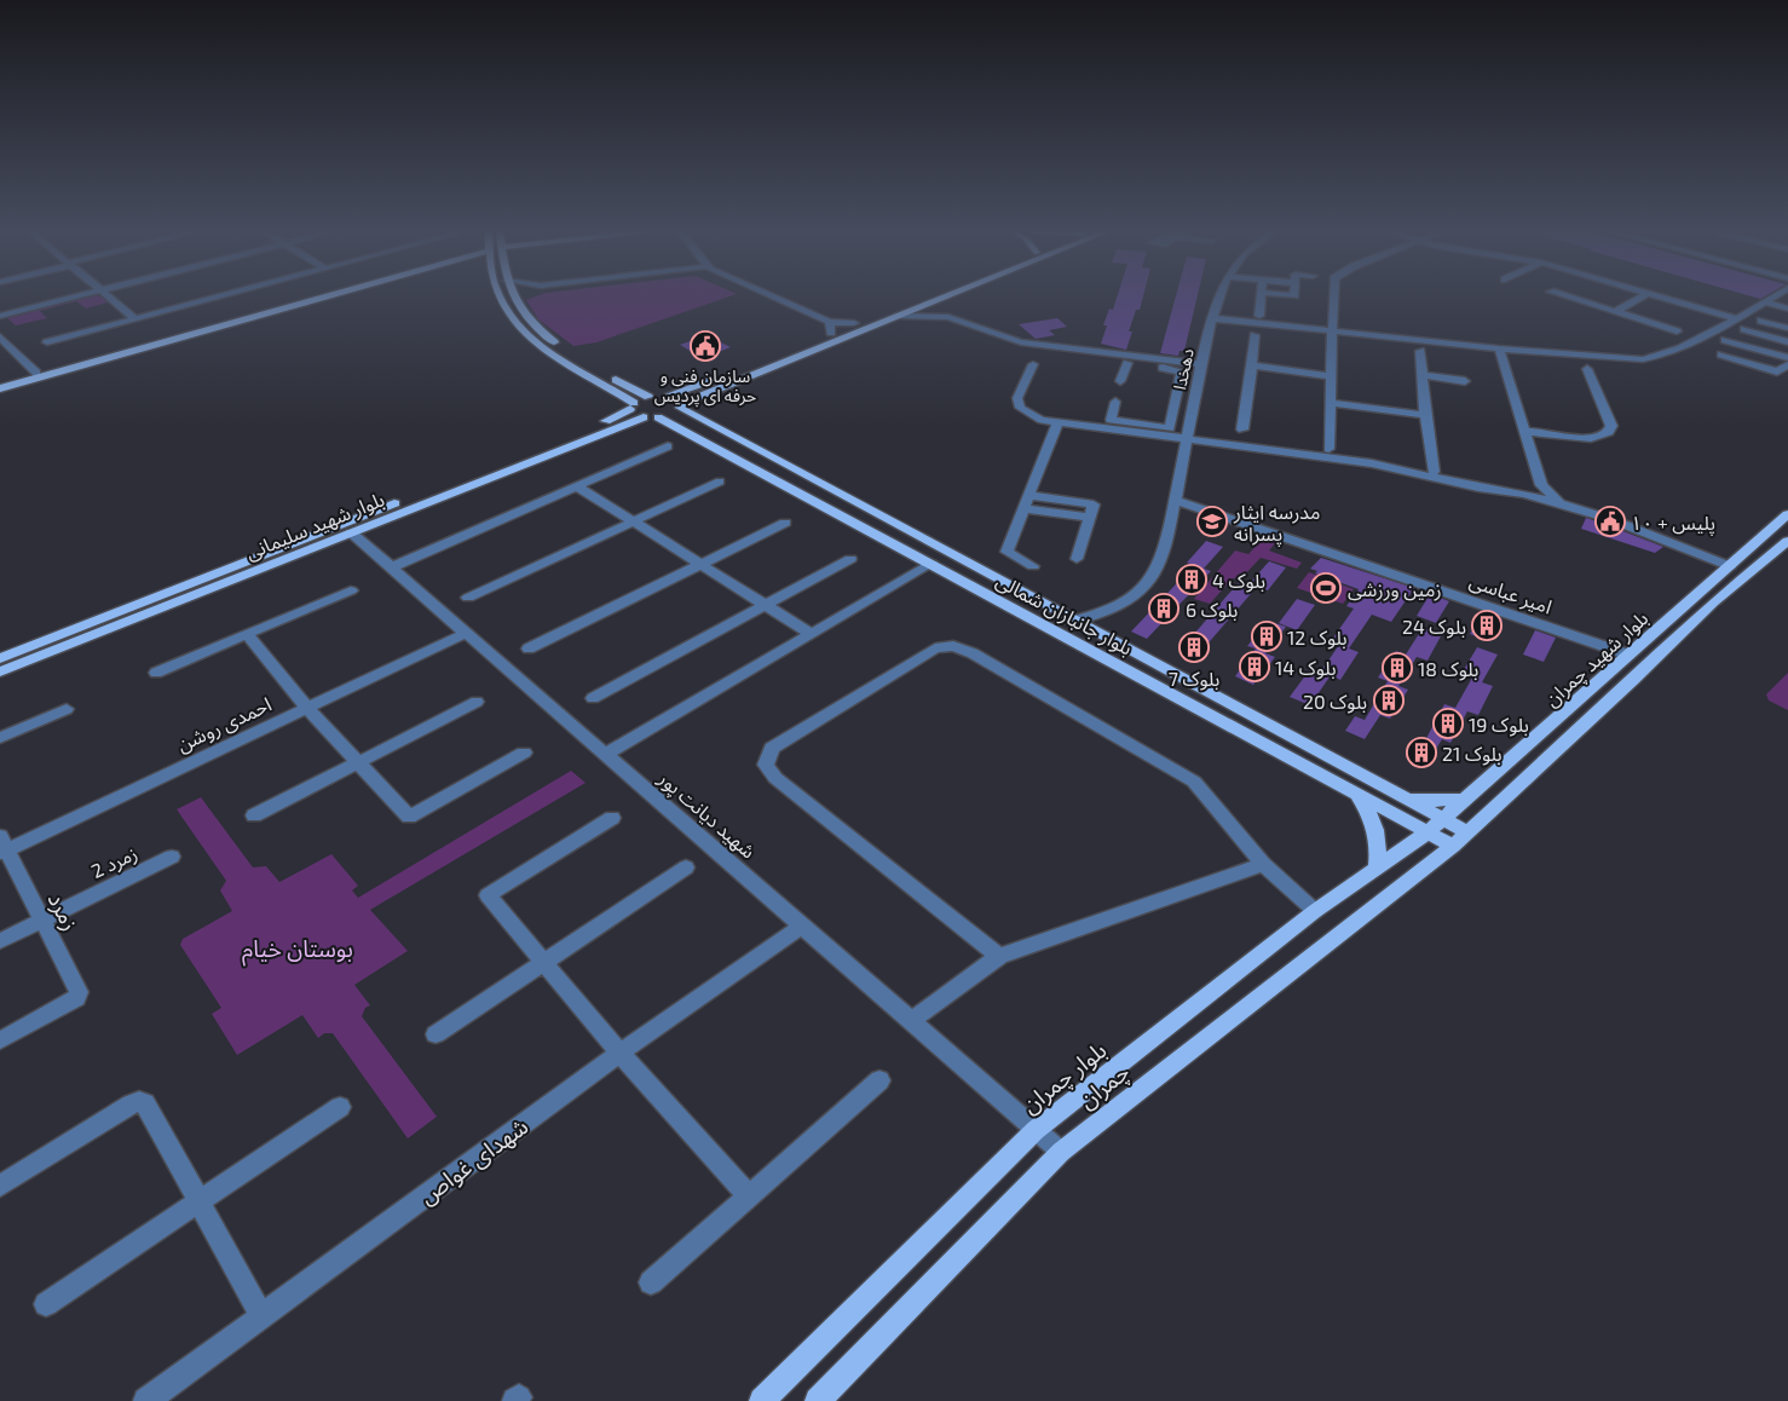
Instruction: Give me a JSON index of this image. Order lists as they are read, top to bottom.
{
  "streets": {
    "main road": [
      "بلوار شهید سلیمانی",
      "بلوار جانبازان شمالی",
      "بلوار شهید چمران",
      "بلوار چمران",
      "چمران"
    ],
    "street": [
      "دهخدا",
      "امیر عباسی",
      "احمدی روشن",
      "شهید دیانت پور",
      "زمرد 2",
      "زمرد",
      "شهدای غواص"
    ]
  },
  "crossings": [
    ["دهخدا", "امیر عباسی"],
    ["دهخدا", "بلوار جانبازان شمالی"],
    ["بلوار شهید سلیمانی", "بلوار جانبازان شمالی"],
    ["بلوار شهید سلیمانی", "شهید دیانت پور"],
    ["امیر عباسی", "بلوار شهید چمران"],
    ["بلوار جانبازان شمالی", "بلوار شهید چمران"],
    ["بلوار جانبازان شمالی", "بلوار چمران"],
    ["بلوار جانبازان شمالی", "چمران"],
    ["بلوار شهید چمران", "بلوار چمران"],
    ["بلوار شهید چمران", "چمران"],
    ["احمدی روشن", "شهید دیانت پور"],
    ["احمدی روشن", "زمرد"],
    ["شهید دیانت پور", "بلوار چمران"],
    ["شهید دیانت پور", "چمران"],
    ["شهید دیانت پور", "شهدای غواص"],
    ["زمرد 2", "زمرد"]
  ],
  "parks": ["بوستان خیام"],
  "places": {
    "public building": ["سازمان فنی و حرفه ای پردیس", "پلیس + ۱۰"],
    "school or university": ["مدرسه ایثار پسرانه"],
    "building": [
      "بلوک 4",
      "بلوک 6",
      "بلوک 24",
      "بلوک 12",
      "بلوک 7",
      "بلوک 14",
      "بلوک 18",
      "بلوک 20",
      "بلوک 19",
      "بلوک 21"
    ],
    "sports": ["زمین ورزشی"]
  }
}
